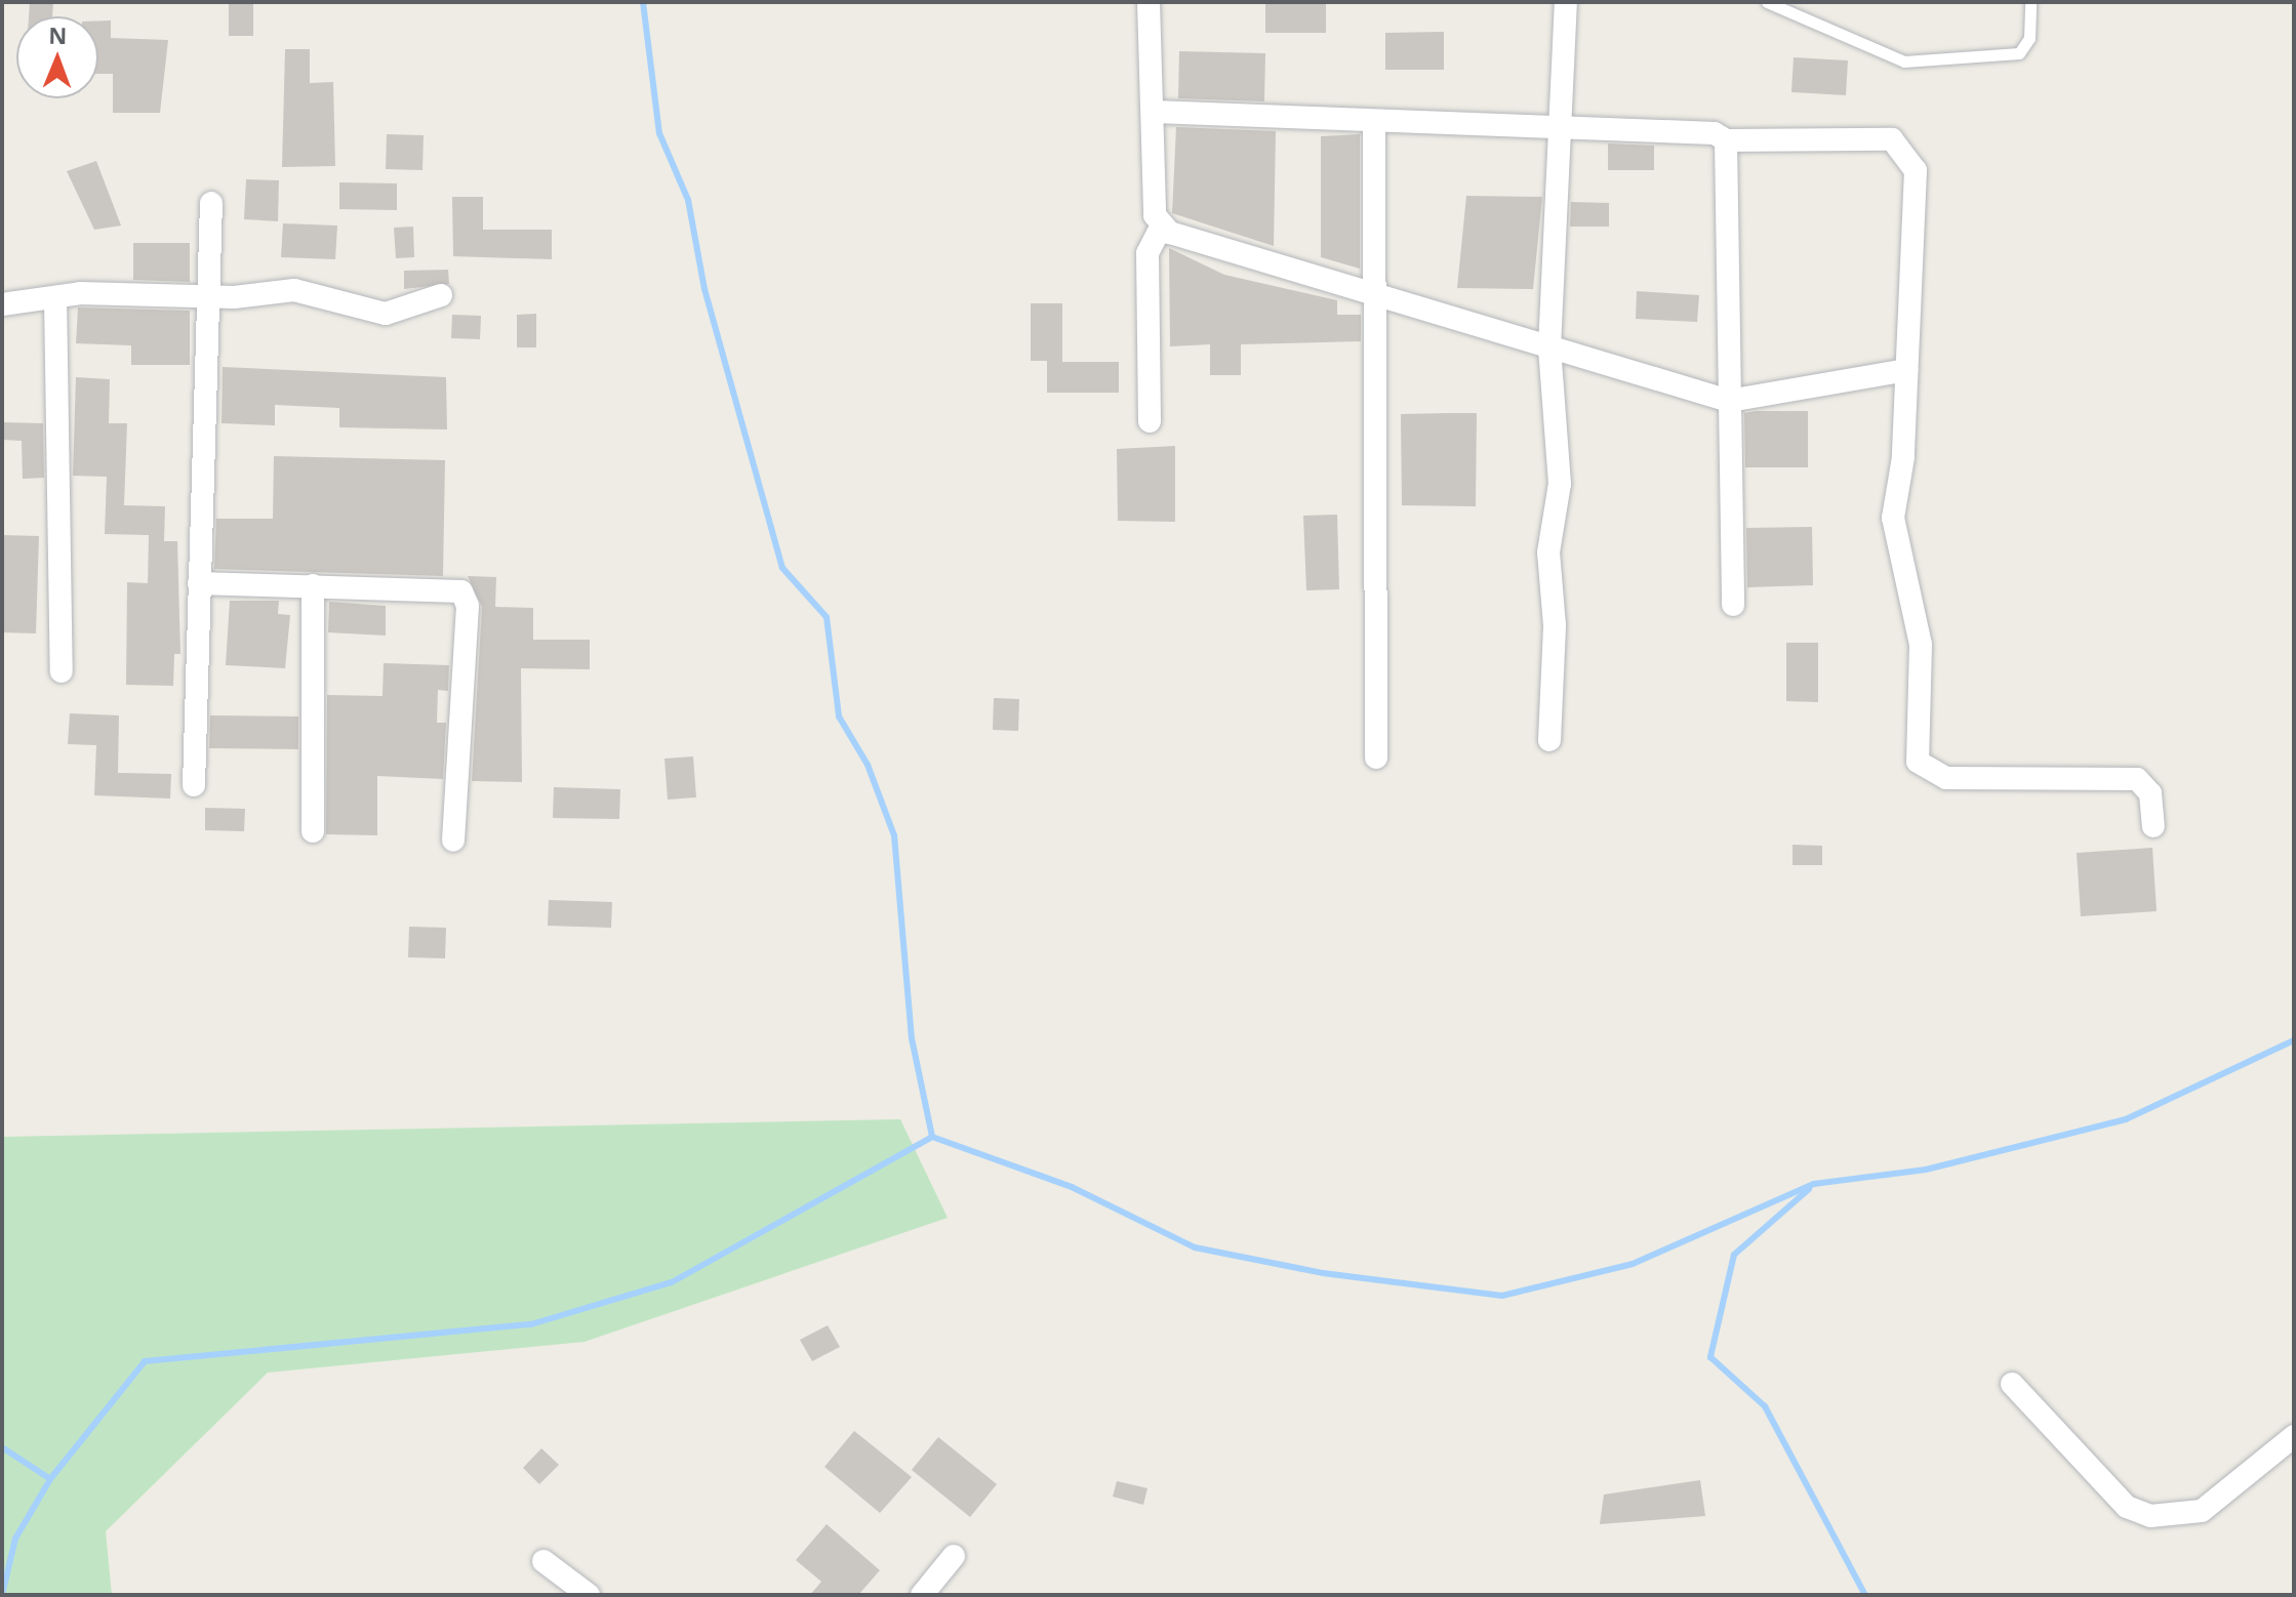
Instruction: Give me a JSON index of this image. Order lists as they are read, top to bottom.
{
  "north": "top"
}
